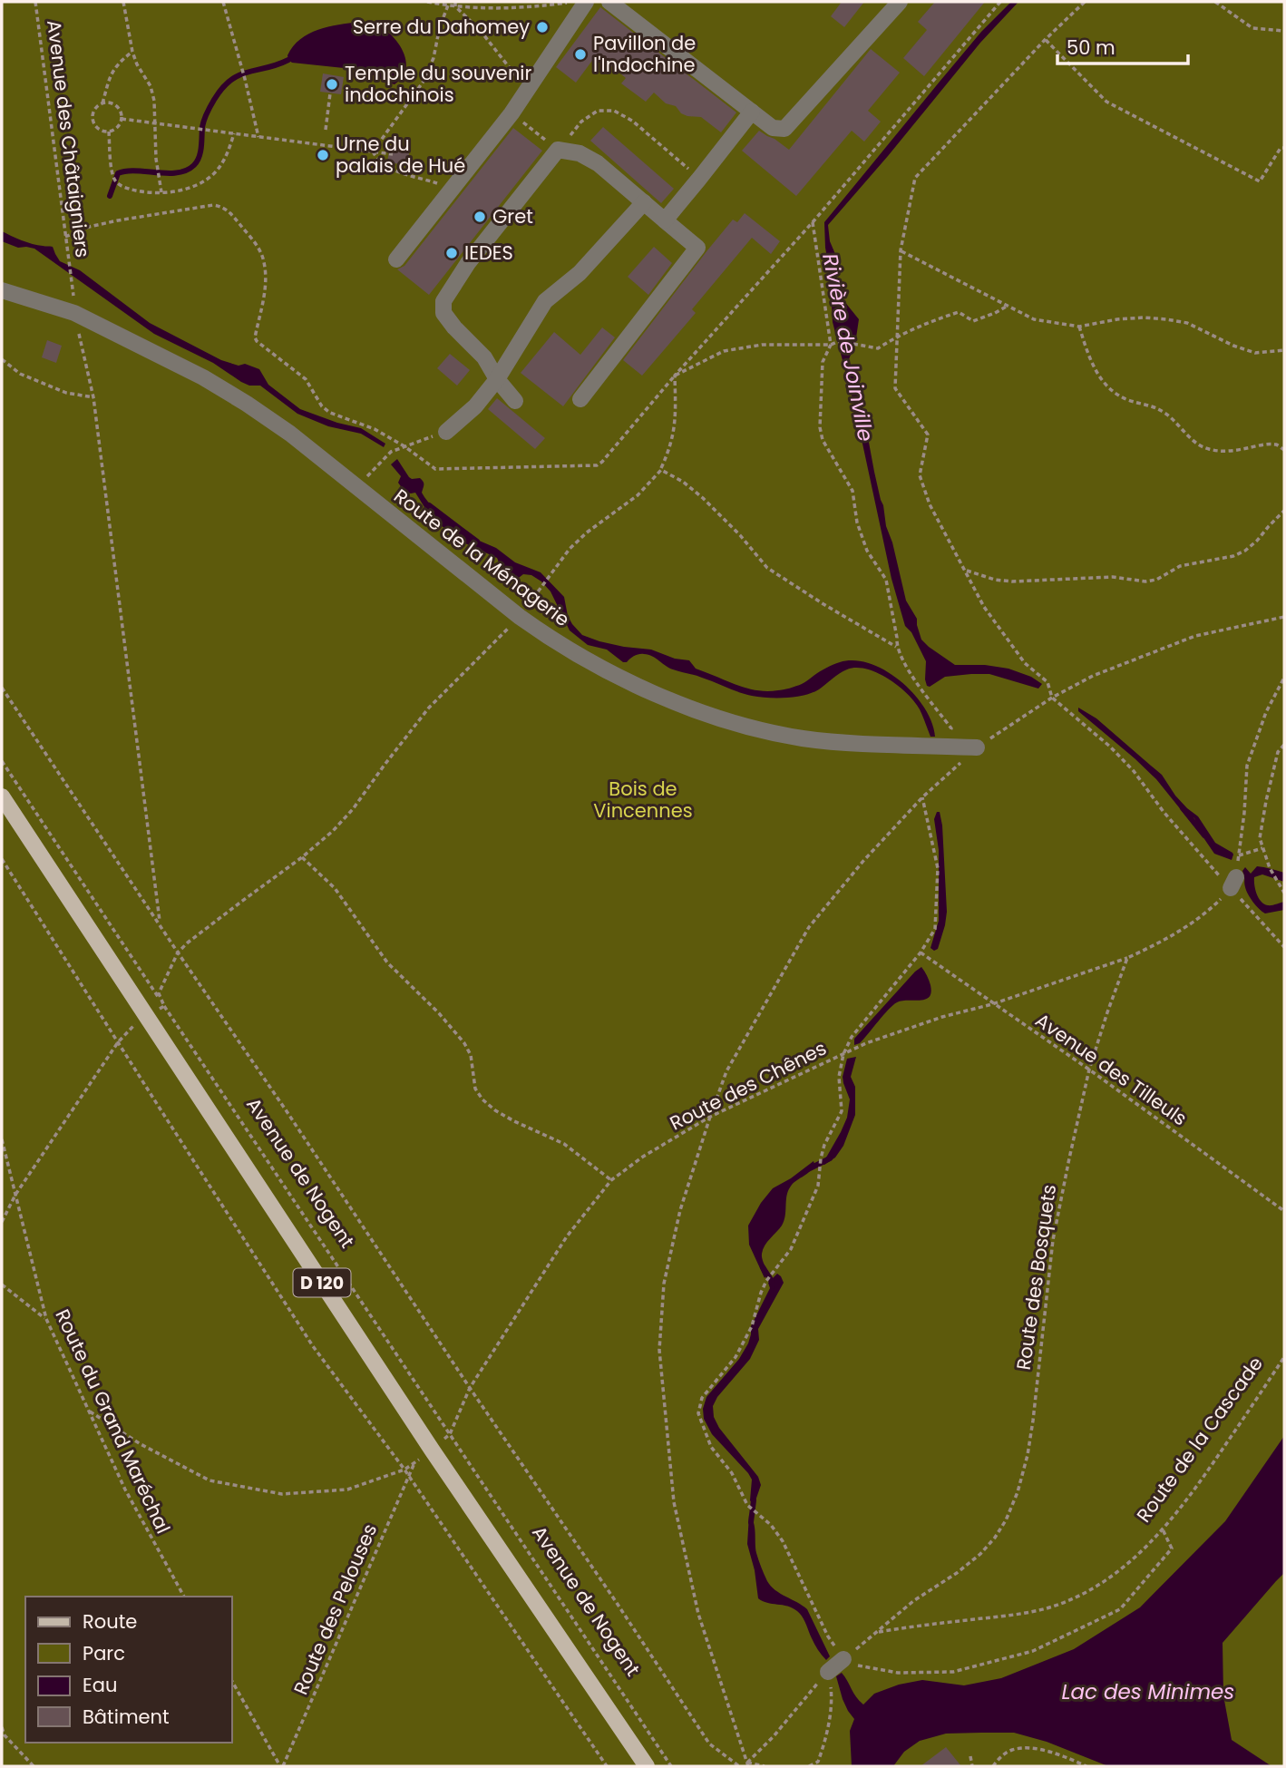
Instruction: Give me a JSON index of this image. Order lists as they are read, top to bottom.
{
  "streets": {
    "main road": ["D 120"],
    "lane": ["Route de la Ménagerie"],
    "path": [
      "Avenue des Châtaigniers",
      "Avenue des Tilleuls",
      "Route des Chênes",
      "Avenue de Nogent",
      "Route des Bosquets",
      "Route du Grand Maréchal",
      "Route de la Cascade",
      "Route des Pelouses"
    ]
  },
  "crossings": [
    ["Avenue des Tilleuls", "Route des Chênes"],
    ["Avenue des Tilleuls", "Route des Bosquets"],
    ["Route des Chênes", "Avenue de Nogent"],
    ["Route des Chênes", "Route des Bosquets"],
    ["Route des Chênes", "D 120"],
    ["Route des Chênes", "Route du Grand Maréchal"],
    ["Route des Chênes", "Route des Pelouses"],
    ["Route des Bosquets", "Route de la Cascade"]
  ],
  "water": ["Rivière de Joinville", "Lac des Minimes"],
  "parks": ["Bois de Vincennes"],
  "places": [
    "Serre du Dahomey",
    "Pavillon de l'Indochine",
    "Temple du souvenir indochinois",
    "Urne du palais de Hué",
    "Gret",
    "IEDES"
  ],
  "legend": [
    "Route",
    "Parc",
    "Eau",
    "Bâtiment"
  ],
  "scale_bar": "50 m"
}
